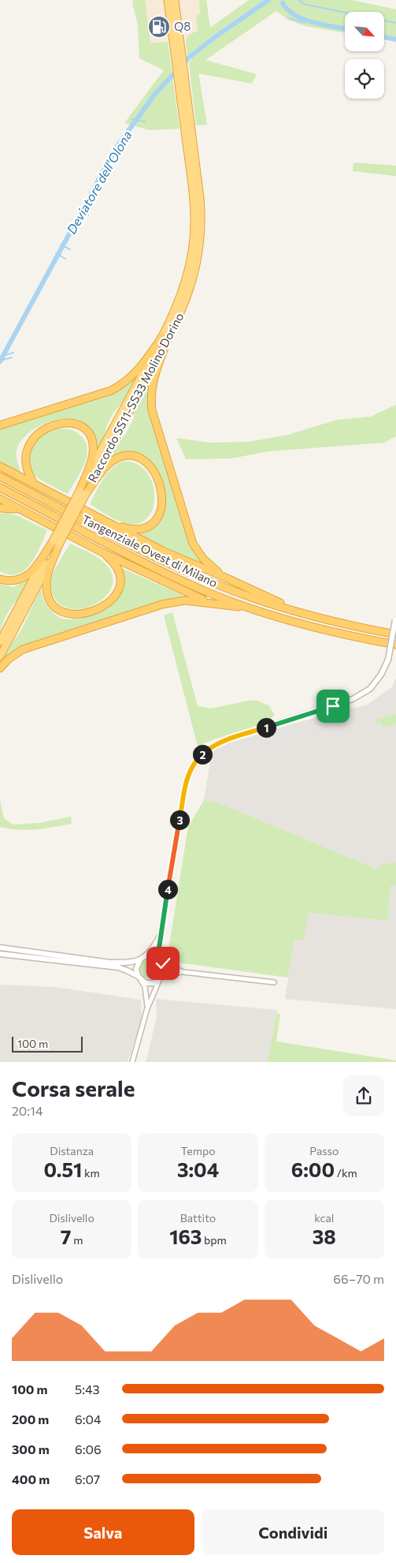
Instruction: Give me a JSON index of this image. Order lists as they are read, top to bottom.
{
  "streets": {
    "highway": ["Raccordo SS11-SS33 Molino Dorino", "Tangenziale Ovest di Milano"]
  },
  "water": ["Deviatore dell'Olona"],
  "places": {
    "fuel station": ["Q8"]
  },
  "scale_bar": "100 m",
  "north": "bottom right",
  "page": {
    "pins": [
      "1",
      "2",
      "3",
      "4"
    ],
    "scale": "100 m",
    "heading": ["Corsa serale", "20:14"],
    "stats": [
      ["Distanza", "0.51 km"],
      ["Tempo", "3:04"],
      ["Passo", "6:00 /km"],
      ["Dislivello", "7 m"],
      ["Battito", "163 bpm"],
      ["kcal", "38"]
    ],
    "chart": ["Dislivello", "66–70 m"],
    "list": [
      {
        "name": "100 m",
        "note": "5:43"
      },
      {
        "name": "200 m",
        "note": "6:04"
      },
      {
        "name": "300 m",
        "note": "6:06"
      },
      {
        "name": "400 m",
        "note": "6:07"
      }
    ],
    "buttons": ["Salva", "Condividi"]
  }
}
